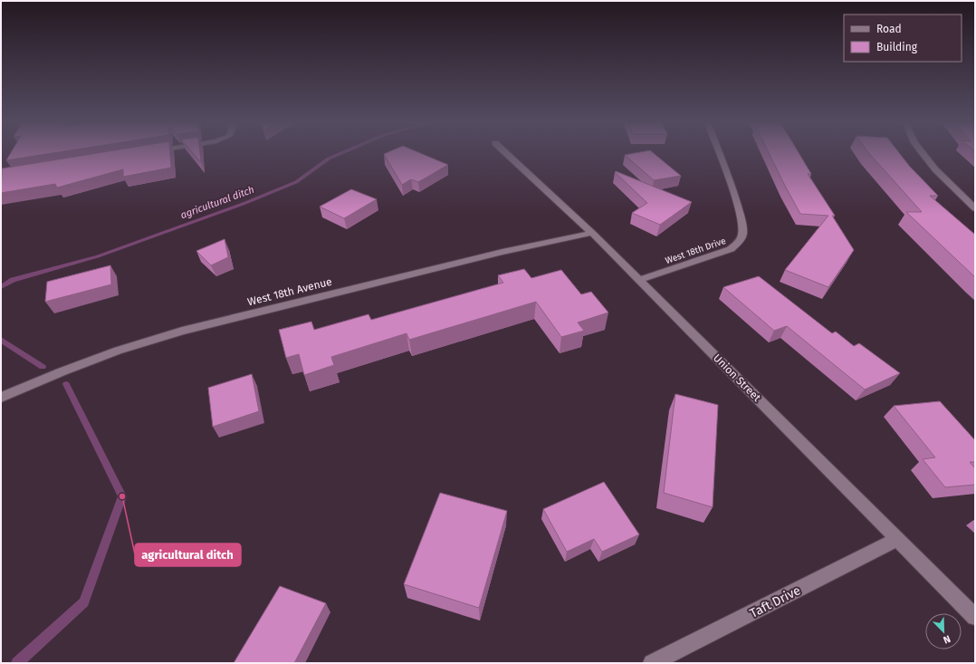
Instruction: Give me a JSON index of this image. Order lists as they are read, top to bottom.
{
  "streets": {
    "street": [
      "West 18th Drive",
      "West 18th Avenue",
      "Union Street",
      "Taft Drive"
    ]
  },
  "crossings": [
    ["West 18th Drive", "Union Street"],
    ["West 18th Avenue", "Union Street"],
    ["Union Street", "Taft Drive"]
  ],
  "water": ["agricultural ditch"],
  "places": ["agricultural ditch"],
  "legend": ["Road", "Building"],
  "north": "bottom right"
}
